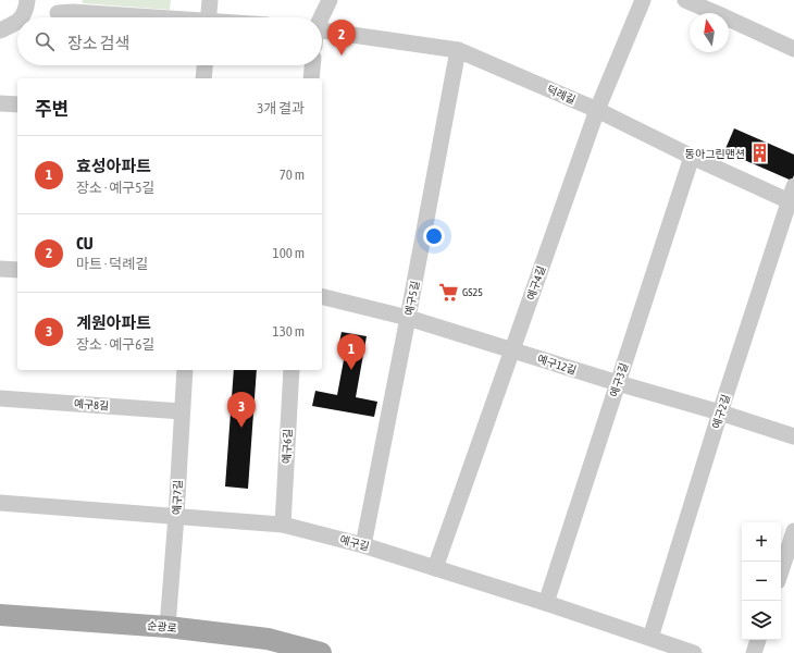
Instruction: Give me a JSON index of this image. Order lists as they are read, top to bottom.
{
  "streets": {
    "main road": ["순광로"],
    "street": [
      "덕례길",
      "예구4길",
      "예구5길",
      "예구12길",
      "예구3길",
      "예구8길",
      "예구2길",
      "예구6길",
      "예구7길",
      "예구길"
    ]
  },
  "crossings": [
    ["덕례길", "예구4길"],
    ["덕례길", "예구5길"],
    ["덕례길", "예구3길"],
    ["덕례길", "예구2길"],
    ["예구4길", "예구12길"],
    ["예구4길", "예구길"],
    ["예구5길", "예구12길"],
    ["예구5길", "예구길"],
    ["예구12길", "예구3길"],
    ["예구12길", "예구2길"],
    ["예구3길", "예구길"],
    ["예구8길", "예구7길"],
    ["예구2길", "예구길"],
    ["예구6길", "예구길"],
    ["예구7길", "예구길"],
    ["예구7길", "순광로"]
  ],
  "places": {
    "building": ["동아그린맨션"],
    "supermarket": ["GS25"]
  },
  "north": "top",
  "page": {
    "search": "장소 검색",
    "pins": ["2", "1", "3"],
    "heading": ["주변", "3개 결과"],
    "list": [
      {
        "mark": "1",
        "name": "효성아파트",
        "note": "장소 · 예구5길",
        "value": "70 m"
      },
      {
        "mark": "2",
        "name": "CU",
        "note": "마트 · 덕례길",
        "value": "100 m"
      },
      {
        "mark": "3",
        "name": "계원아파트",
        "note": "장소 · 예구6길",
        "value": "130 m"
      }
    ],
    "map_buttons": ["+", "−"]
  }
}
